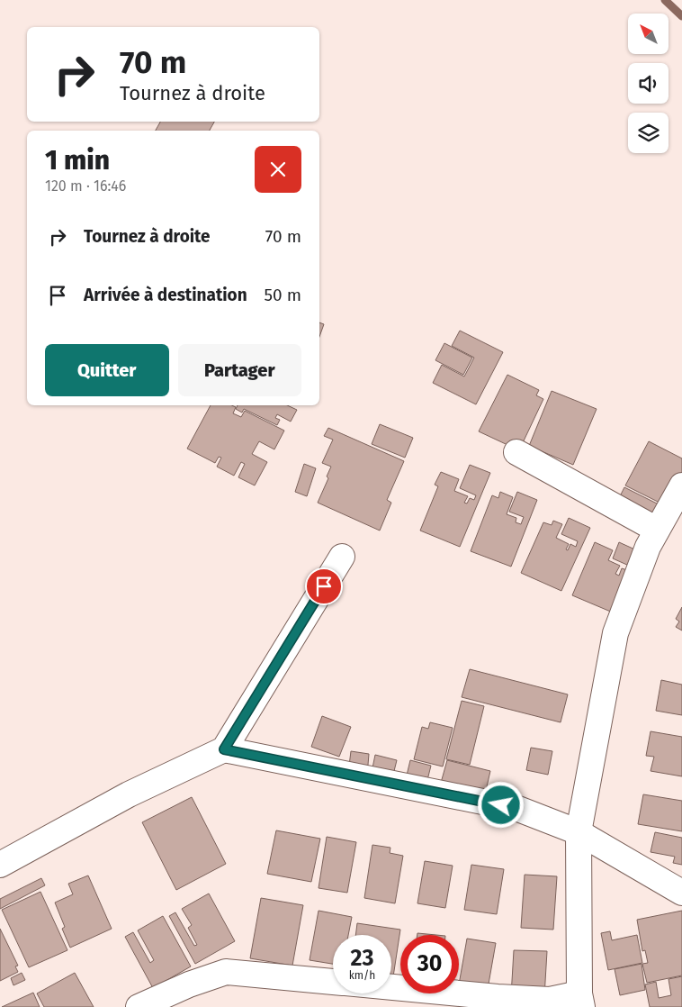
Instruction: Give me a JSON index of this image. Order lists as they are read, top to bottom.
{
  "north": "top left",
  "page": {
    "turn": ["70 m", "Tournez à droite"],
    "heading": ["1 min", "120 m · 16:46"],
    "list": [
      {
        "name": "Tournez à droite",
        "value": "70 m"
      },
      {
        "name": "Arrivée à destination",
        "value": "50 m"
      }
    ],
    "buttons": ["Quitter", "Partager"],
    "speed": "23 km/h",
    "limit": "30"
  }
}
